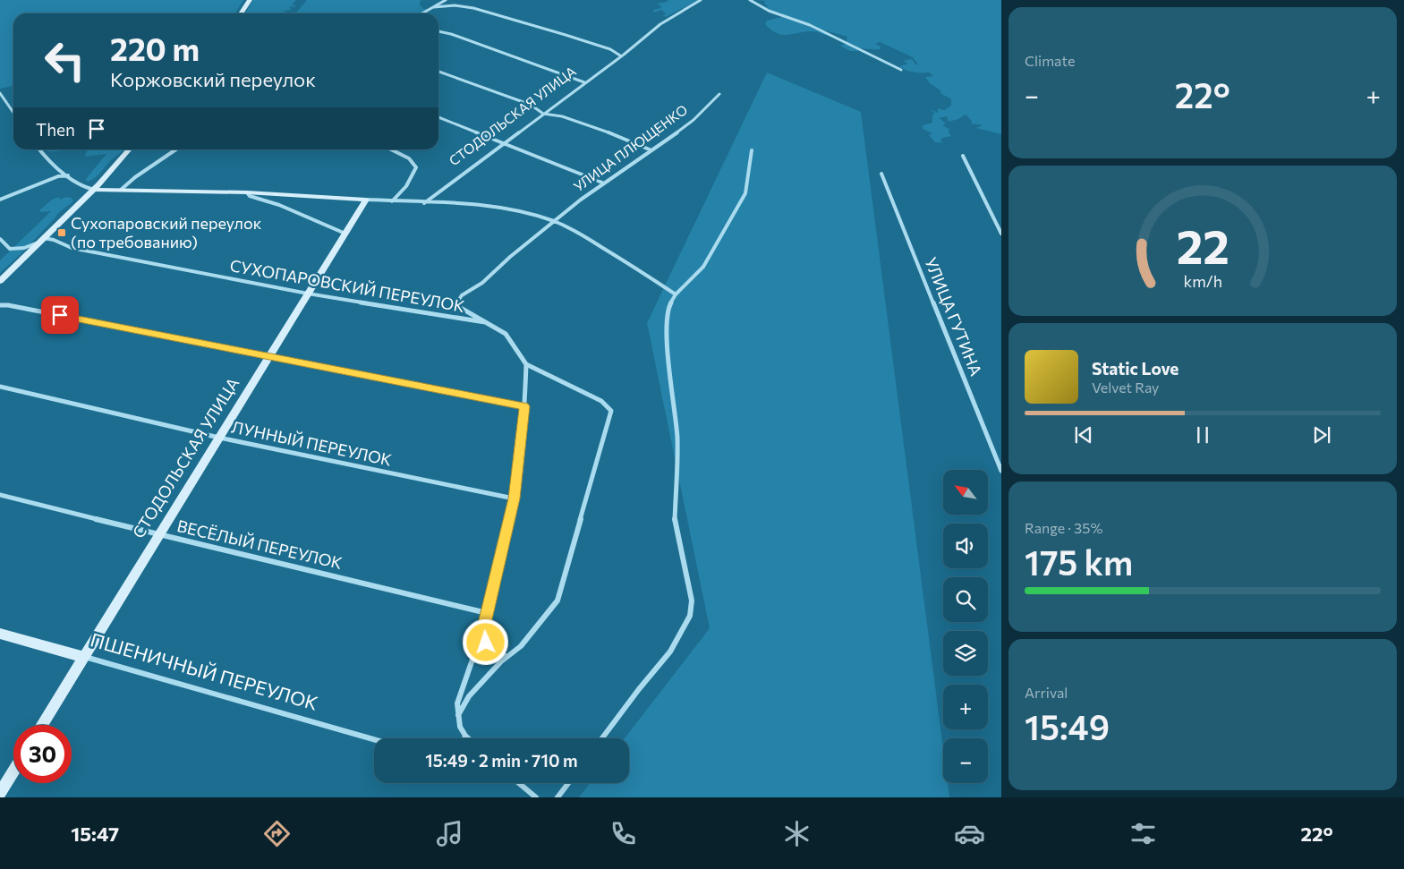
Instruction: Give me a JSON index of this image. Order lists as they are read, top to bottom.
{
  "streets": {
    "street": [
      "СТОДОЛЬСКАЯ УЛИЦА",
      "УЛИЦА ПЛЮЩЕНКО",
      "СУХОПАРОВСКИЙ ПЕРЕУЛОК",
      "УЛИЦА ГУТИНА",
      "ЛУННЫЙ ПЕРЕУЛОК",
      "ВЕСЁЛЫЙ ПЕРЕУЛОК",
      "ПШЕНИЧНЫЙ ПЕРЕУЛОК"
    ]
  },
  "crossings": [
    ["СТОДОЛЬСКАЯ УЛИЦА", "СУХОПАРОВСКИЙ ПЕРЕУЛОК"],
    ["СТОДОЛЬСКАЯ УЛИЦА", "ЛУННЫЙ ПЕРЕУЛОК"],
    ["СТОДОЛЬСКАЯ УЛИЦА", "ВЕСЁЛЫЙ ПЕРЕУЛОК"],
    ["СТОДОЛЬСКАЯ УЛИЦА", "ПШЕНИЧНЫЙ ПЕРЕУЛОК"],
    ["УЛИЦА ПЛЮЩЕНКО", "СУХОПАРОВСКИЙ ПЕРЕУЛОК"]
  ],
  "places": {
    "transit": ["Сухопаровский переулок (по требованию)"]
  },
  "north": "top left",
  "page": {
    "tile": [
      "Climate",
      ["Range · 35%", "175 km"],
      ["Arrival", "15:49"]
    ],
    "turn": ["220 m", "Коржовский переулок"],
    "heat": ["−", "22°", "+"],
    "then": "Then",
    "song": ["Static Love", "Velvet Ray"],
    "map_buttons": ["+", "−"],
    "limit": "30",
    "trip": "15:49 · 2 min · 710 m",
    "tabs": ["15:47", "22°"],
    "gauge": ["22", "km/h"]
  }
}
